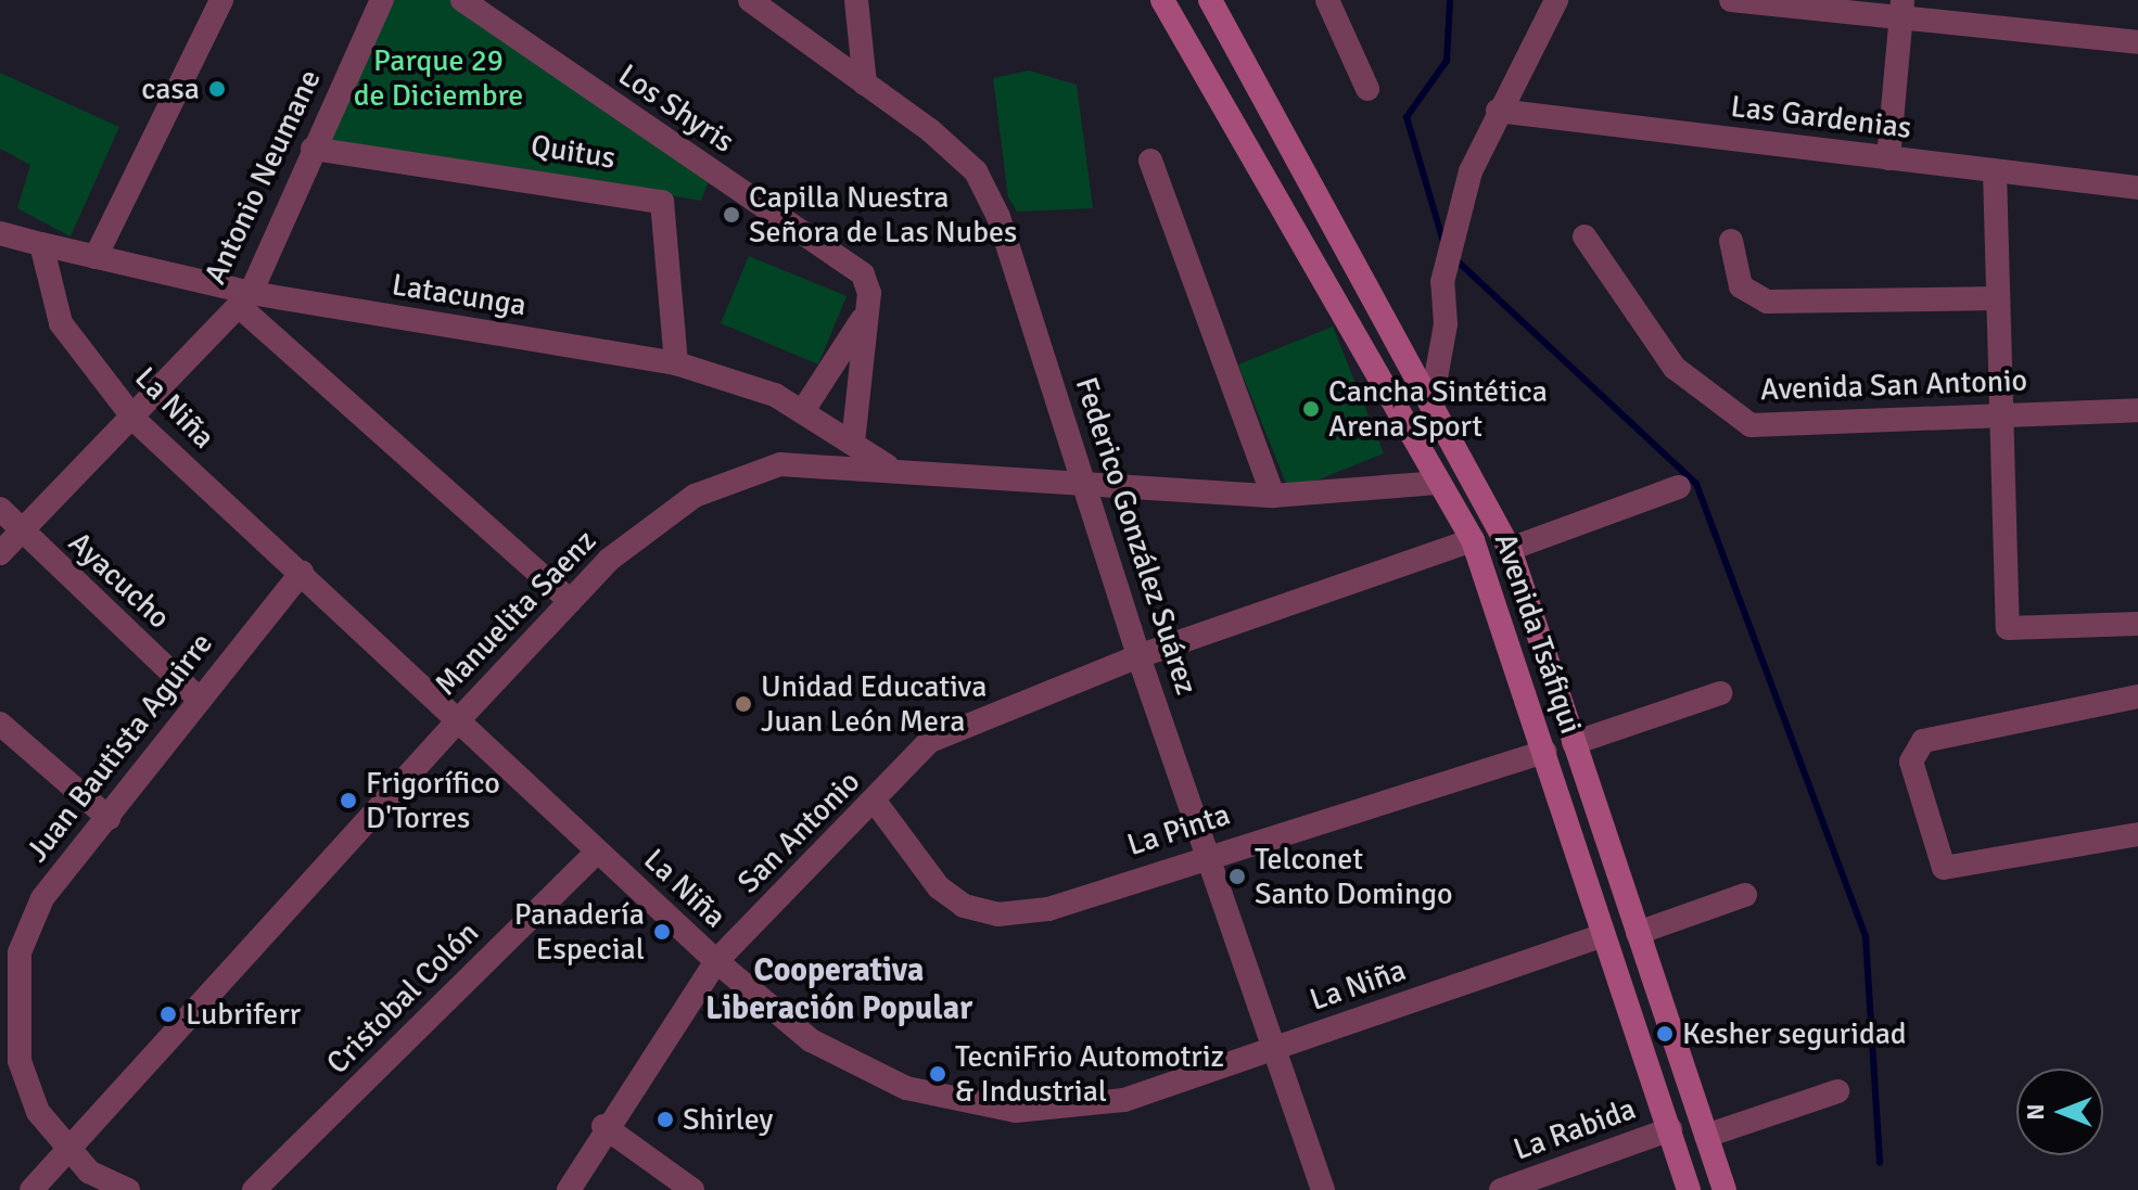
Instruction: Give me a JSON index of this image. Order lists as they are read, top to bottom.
{
  "streets": {
    "main road": ["Avenida Tsáfiqui"],
    "street": [
      "Los Shyris",
      "Las Gardenias",
      "Quitus",
      "Antonio Neumane",
      "Latacunga",
      "Avenida San Antonio",
      "La Niña",
      "Federico González Suárez",
      "Ayacucho",
      "Manuelita Saenz",
      "Juan Bautista Aguirre",
      "La Pinta",
      "San Antonio",
      "Cristobal Colón",
      "La Rabida"
    ]
  },
  "crossings": [
    ["Los Shyris", "Latacunga"],
    ["Quitus", "Antonio Neumane"],
    ["Quitus", "Latacunga"],
    ["Antonio Neumane", "Latacunga"],
    ["Antonio Neumane", "La Niña"],
    ["Antonio Neumane", "Ayacucho"],
    ["Latacunga", "La Niña"],
    ["Latacunga", "Manuelita Saenz"],
    ["La Niña", "Federico González Suárez"],
    ["La Niña", "Manuelita Saenz"],
    ["La Niña", "Avenida Tsáfiqui"],
    ["La Niña", "Juan Bautista Aguirre"],
    ["La Niña", "San Antonio"],
    ["La Niña", "Cristobal Colón"],
    ["Federico González Suárez", "Manuelita Saenz"],
    ["Federico González Suárez", "La Pinta"],
    ["Federico González Suárez", "San Antonio"],
    ["Ayacucho", "Juan Bautista Aguirre"],
    ["Manuelita Saenz", "Avenida Tsáfiqui"],
    ["Manuelita Saenz", "Juan Bautista Aguirre"],
    ["Avenida Tsáfiqui", "La Pinta"],
    ["Avenida Tsáfiqui", "San Antonio"],
    ["Avenida Tsáfiqui", "La Rabida"],
    ["La Pinta", "San Antonio"]
  ],
  "districts": ["Cooperativa Liberación Popular"],
  "parks": ["Parque 29 de Diciembre"],
  "places": [
    "casa",
    "Capilla Nuestra Señora de Las Nubes",
    "Cancha Sintética Arena Sport",
    "Unidad Educativa Juan León Mera",
    "Frigorífico D'Torres",
    "Telconet Santo Domingo",
    "Panadería Especial",
    "Lubriferr",
    "Kesher seguridad",
    "TecniFrio Automotriz & Industrial",
    "Shirley"
  ],
  "north": "left"
}
